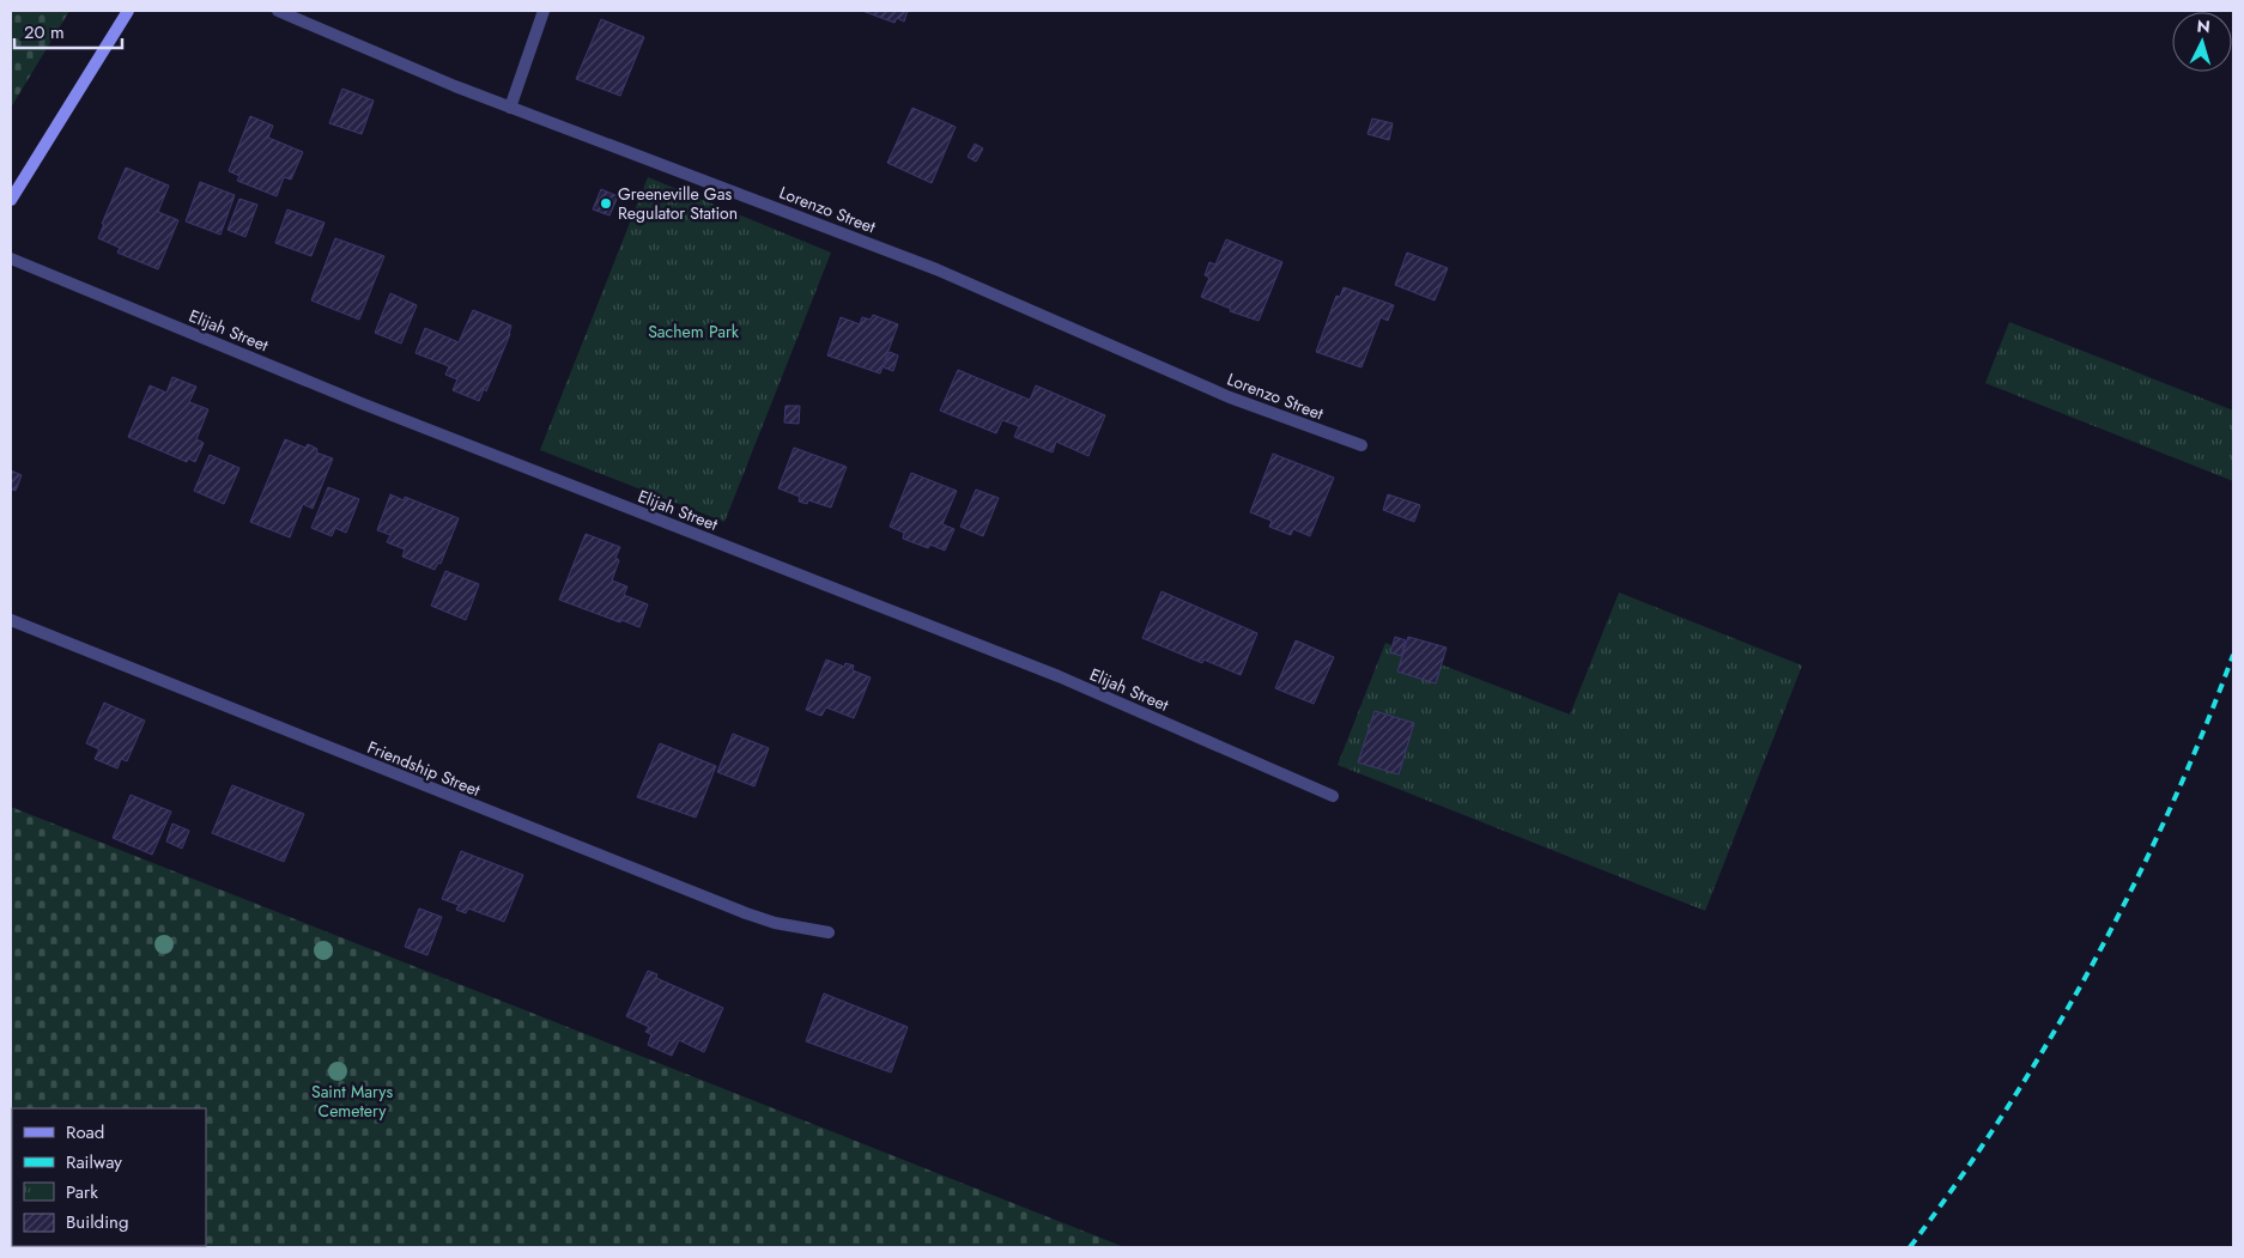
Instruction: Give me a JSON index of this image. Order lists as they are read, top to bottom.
{
  "streets": {
    "street": ["Lorenzo Street", "Elijah Street", "Friendship Street"]
  },
  "parks": ["Sachem Park", "Saint Marys Cemetery"],
  "places": ["Greeneville Gas Regulator Station"],
  "legend": [
    "Road",
    "Railway",
    "Park",
    "Building"
  ],
  "scale_bar": "20 m",
  "north": "top"
}
